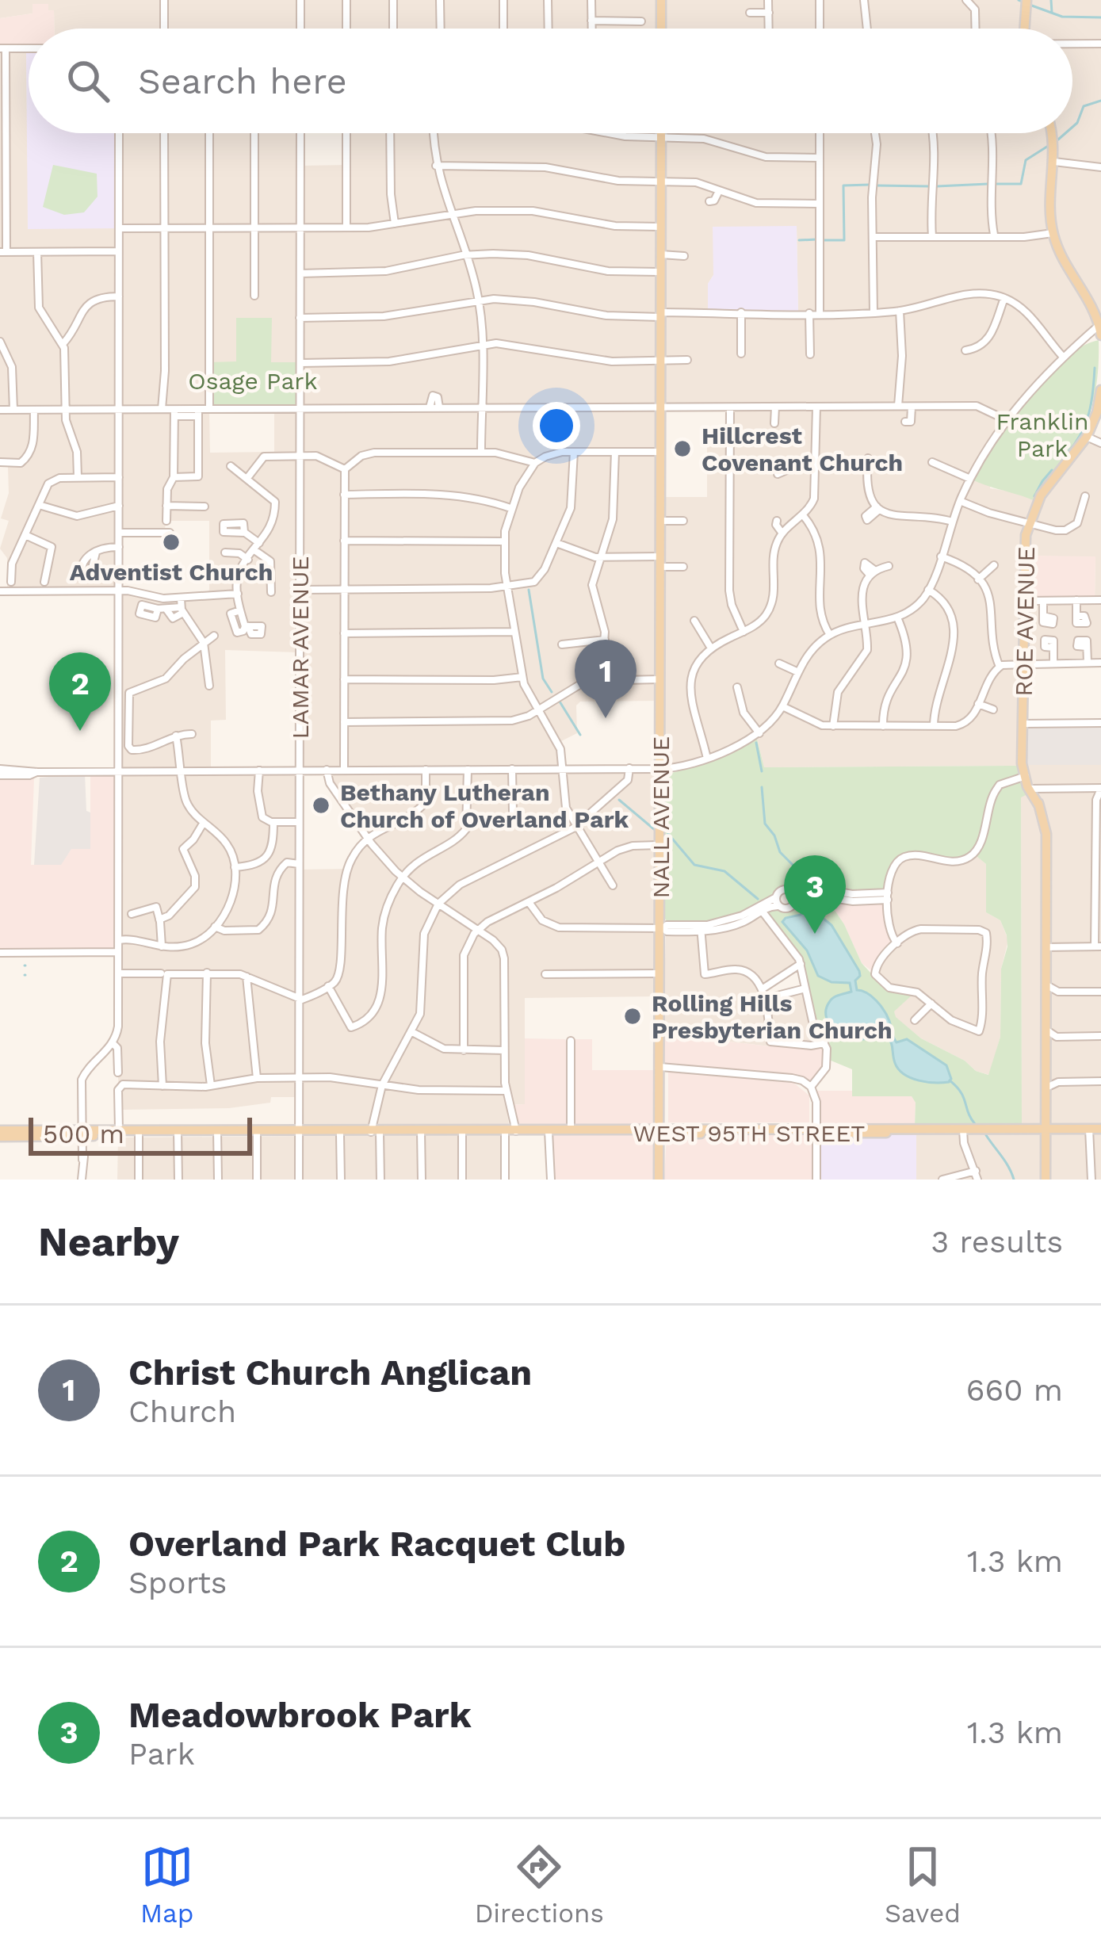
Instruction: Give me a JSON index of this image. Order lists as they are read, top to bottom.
{
  "streets": {
    "main road": ["ROE AVENUE", "NALL AVENUE", "WEST 95TH STREET"],
    "street": ["LAMAR AVENUE"]
  },
  "crossings": [
    ["ROE AVENUE", "WEST 95TH STREET"],
    ["LAMAR AVENUE", "WEST 95TH STREET"],
    ["NALL AVENUE", "WEST 95TH STREET"]
  ],
  "parks": ["Osage Park", "Franklin Park"],
  "places": [
    "Hillcrest Covenant Church",
    "Adventist Church",
    "Bethany Lutheran Church of Overland Park",
    "Rolling Hills Presbyterian Church"
  ],
  "scale_bar": "500 m",
  "page": {
    "search": "Search here",
    "pins": ["1", "2", "3"],
    "scale": "500 m",
    "heading": ["Nearby", "3 results"],
    "list": [
      {
        "mark": "1",
        "name": "Christ Church Anglican",
        "note": "Church",
        "value": "660 m"
      },
      {
        "mark": "2",
        "name": "Overland Park Racquet Club",
        "note": "Sports",
        "value": "1.3 km"
      },
      {
        "mark": "3",
        "name": "Meadowbrook Park",
        "note": "Park",
        "value": "1.3 km"
      }
    ],
    "nav": ["Map", "Directions", "Saved"]
  }
}
